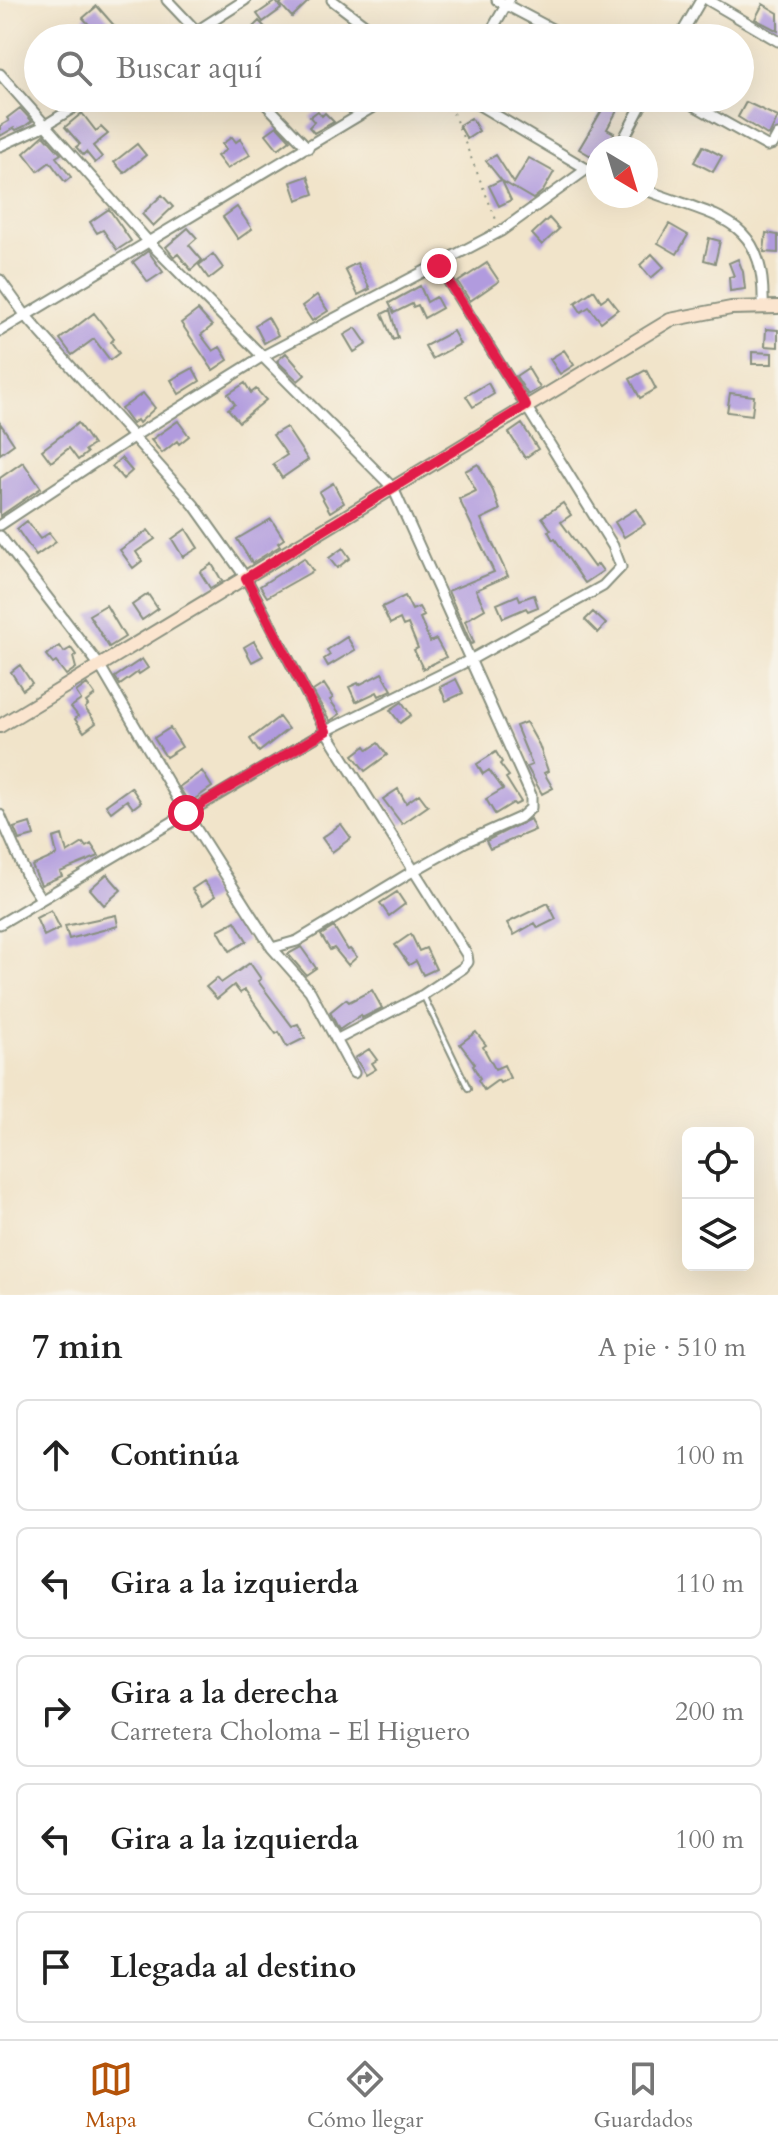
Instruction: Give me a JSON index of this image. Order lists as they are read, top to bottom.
{
  "north": "bottom right",
  "page": {
    "search": "Buscar aquí",
    "heading": ["7 min", "A pie · 510 m"],
    "list": [
      ["Continúa", "100 m"],
      ["Gira a la izquierda", "110 m"],
      ["Gira a la derecha", "Carretera Choloma - El Higuero", "200 m"],
      ["Gira a la izquierda", "100 m"],
      "Llegada al destino"
    ],
    "nav": ["Mapa", "Cómo llegar", "Guardados"]
  }
}
